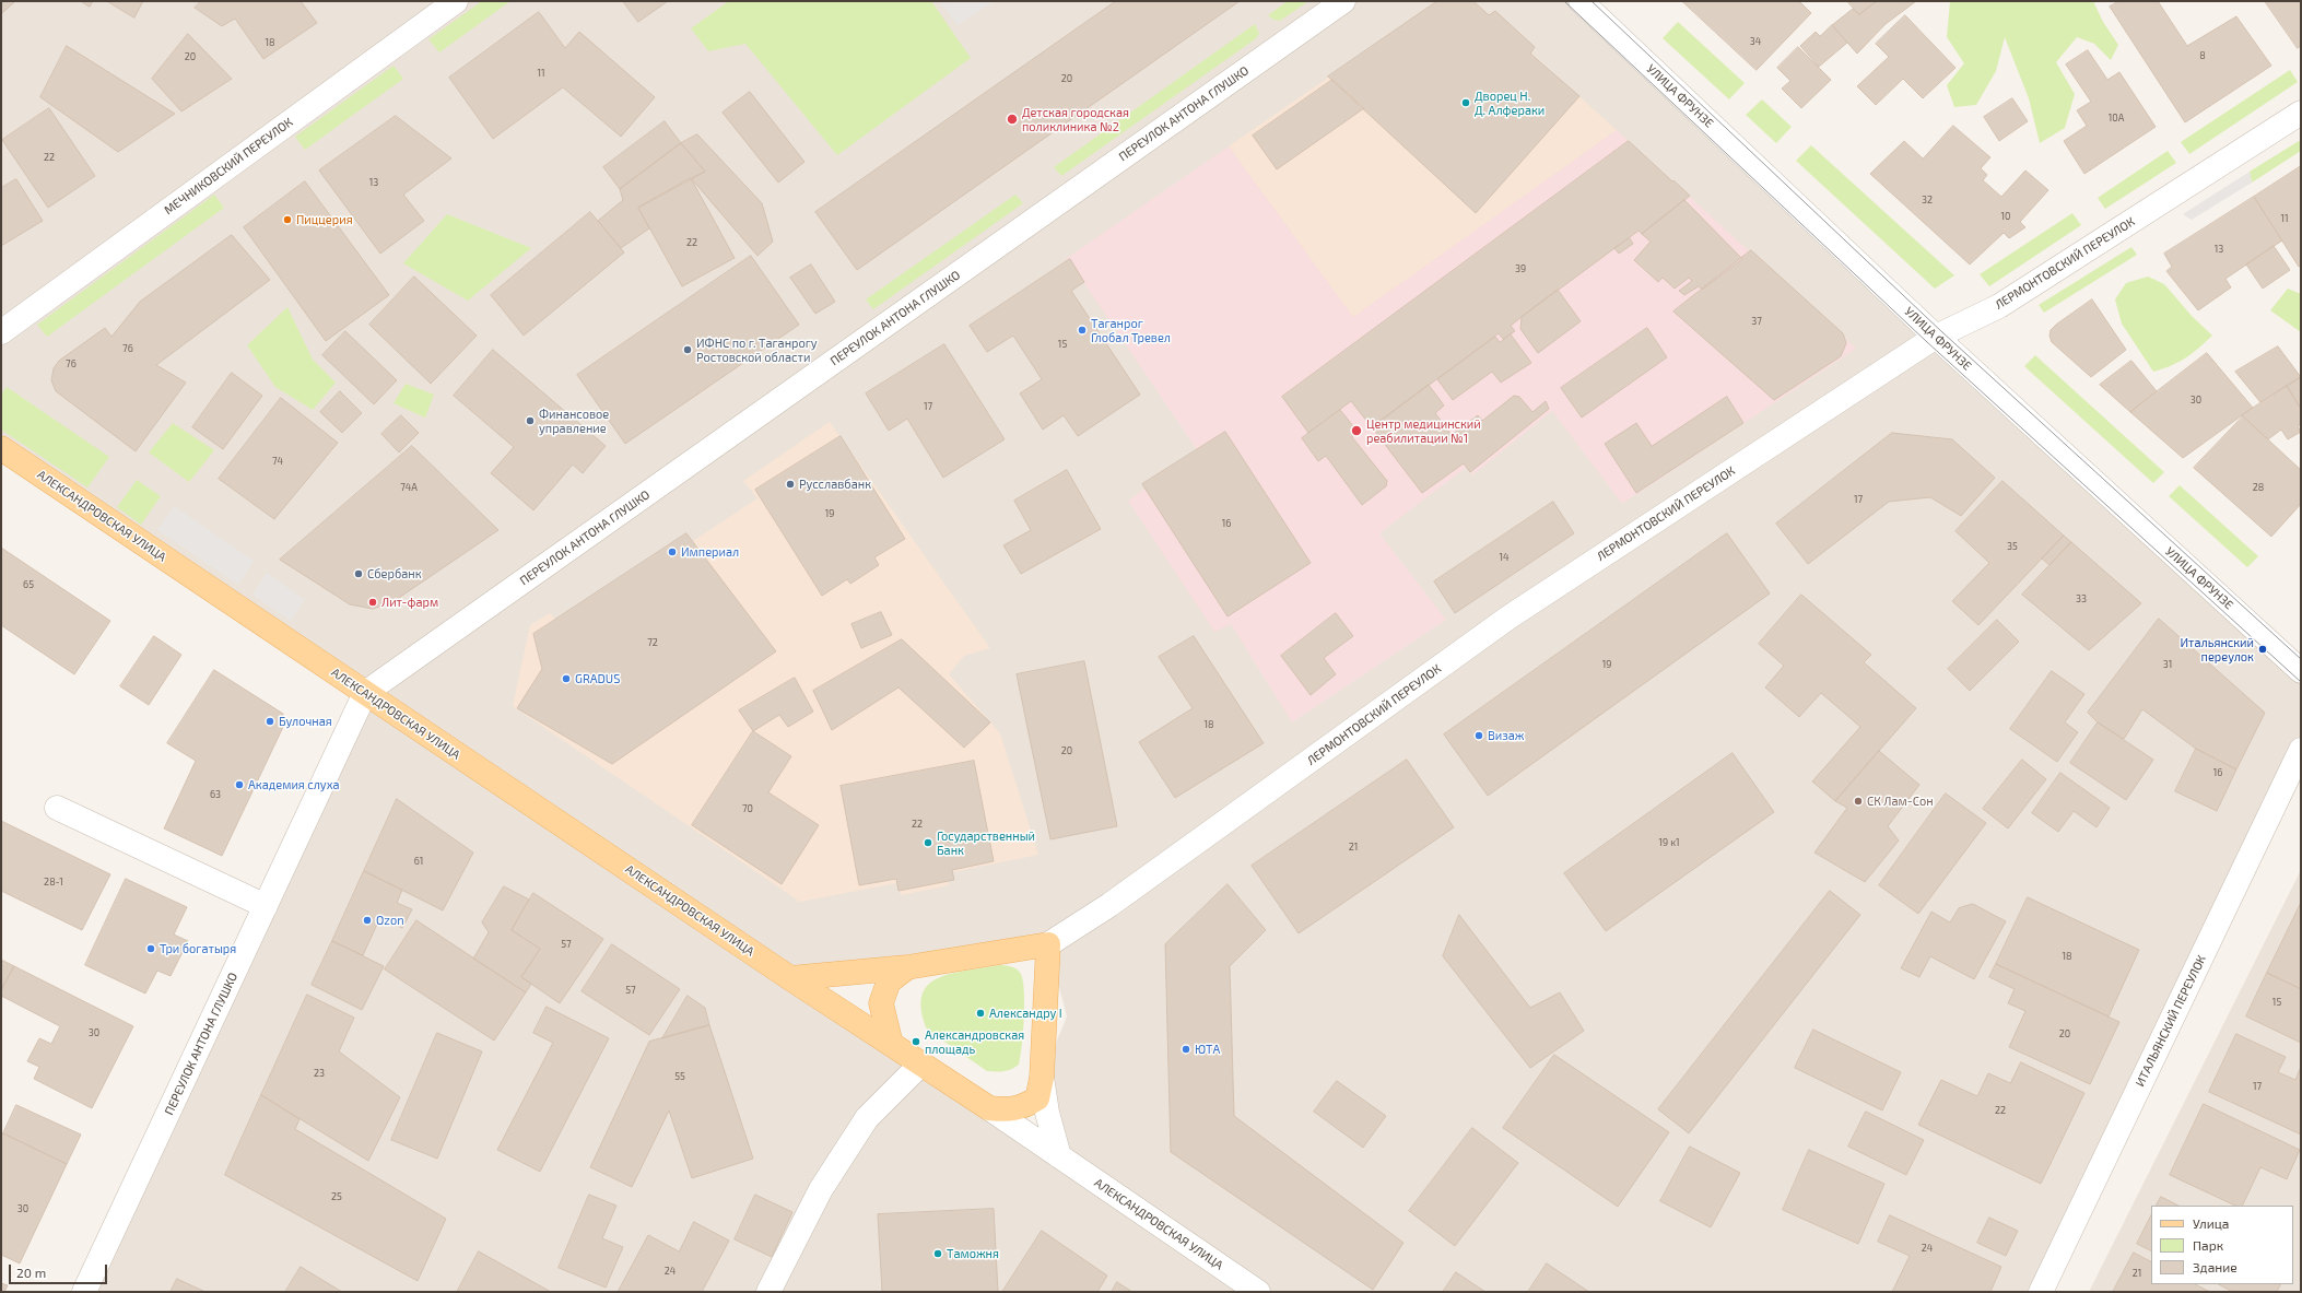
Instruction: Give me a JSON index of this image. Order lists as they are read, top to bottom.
{
  "streets": {
    "main road": ["АЛЕКСАНДРОВСКАЯ УЛИЦА"],
    "street": [
      "УЛИЦА ФРУНЗЕ",
      "ПЕРЕУЛОК АНТОНА ГЛУШКО",
      "МЕЧНИКОВСКИЙ ПЕРЕУЛОК",
      "ЛЕРМОНТОВСКИЙ ПЕРЕУЛОК",
      "ИТАЛЬЯНСКИЙ ПЕРЕУЛОК"
    ]
  },
  "crossings": [
    ["УЛИЦА ФРУНЗЕ", "ЛЕРМОНТОВСКИЙ ПЕРЕУЛОК"],
    ["ПЕРЕУЛОК АНТОНА ГЛУШКО", "АЛЕКСАНДРОВСКАЯ УЛИЦА"]
  ],
  "places": [
    "Дворец Н. Д. Алфераки",
    "Детская городская поликлиника №2",
    "Пиццерия",
    "Таганрог Глобал Тревел",
    "ИФНС по г. Таганрогу Ростовской области",
    "Финансовое управление",
    "Центр медицинский реабилитации №1",
    "Русславбанк",
    "Империал",
    "Сбербанк",
    "Лит-фарм",
    "Итальянский переулок",
    "GRADUS",
    "Булочная",
    "Визаж",
    "Академия слуха",
    "СК Лам-Сон",
    "Государственный Банк",
    "Ozon",
    "Три богатыря",
    "Александру I",
    "Александровская площадь",
    "ЮТА",
    "Таможня"
  ],
  "house_numbers": [
    "34",
    "18",
    "8",
    "20",
    "11",
    "20",
    "10А",
    "22",
    "13",
    "32",
    "10",
    "11",
    "22",
    "13",
    "39",
    "37",
    "15",
    "76",
    "76",
    "30",
    "17",
    "74",
    "74А",
    "28",
    "17",
    "19",
    "16",
    "35",
    "14",
    "65",
    "33",
    "72",
    "19",
    "31",
    "18",
    "20",
    "16",
    "63",
    "70",
    "22",
    "19 к1",
    "21",
    "61",
    "28-1",
    "57",
    "18",
    "57",
    "15",
    "30",
    "20",
    "23",
    "55",
    "17",
    "22",
    "25",
    "30",
    "24",
    "24",
    "21"
  ],
  "legend": ["Улица", "Парк", "Здание"],
  "scale_bar": "20 m"
}
